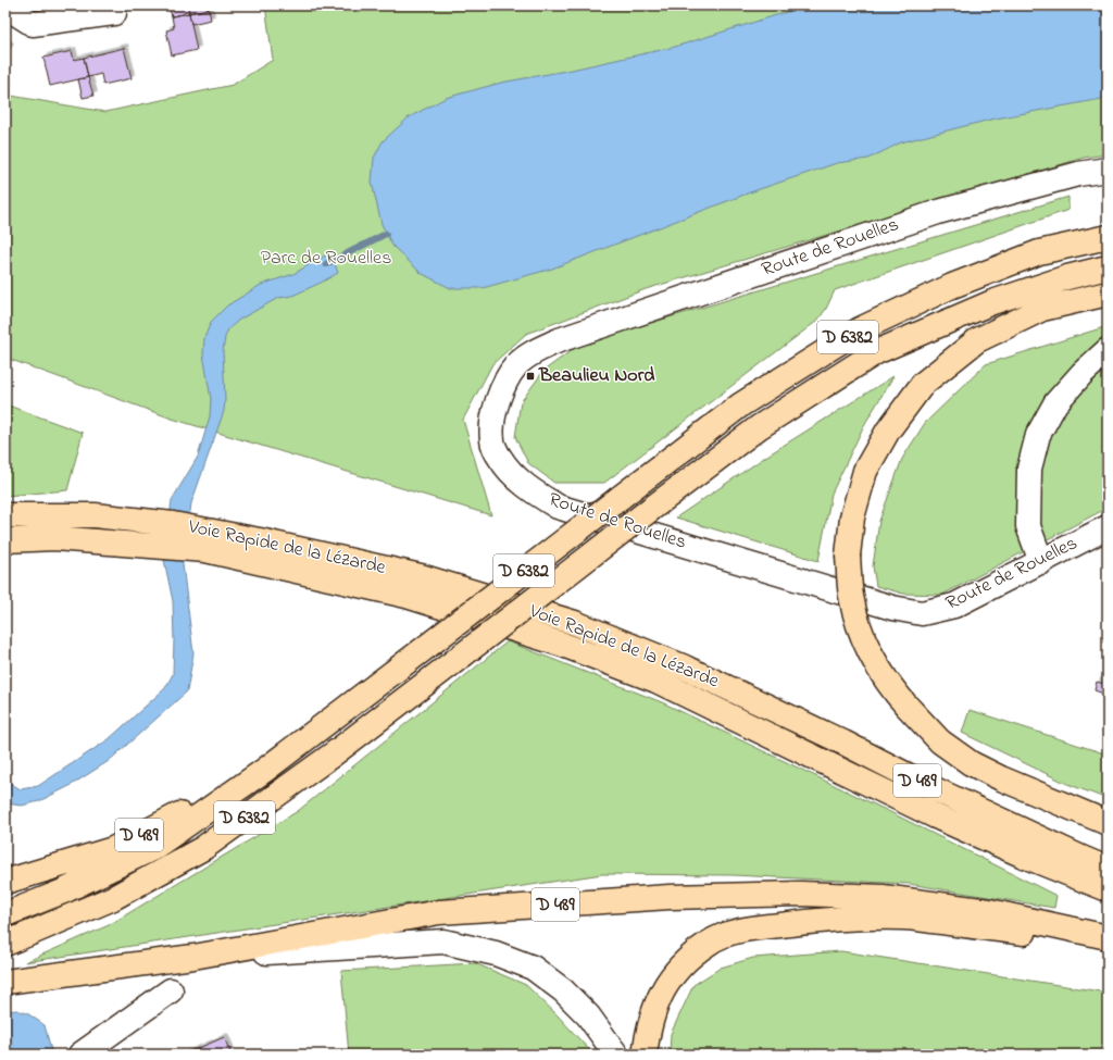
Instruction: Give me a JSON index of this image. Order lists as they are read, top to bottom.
{
  "streets": {
    "highway": ["D 6382", "Voie Rapide de la Lézarde", "D 489"],
    "street": ["Route de Rouelles"]
  },
  "crossings": [
    ["D 6382", "D 489"]
  ],
  "parks": ["Parc de Rouelles"],
  "places": {
    "transit": ["Beaulieu Nord"]
  }
}
